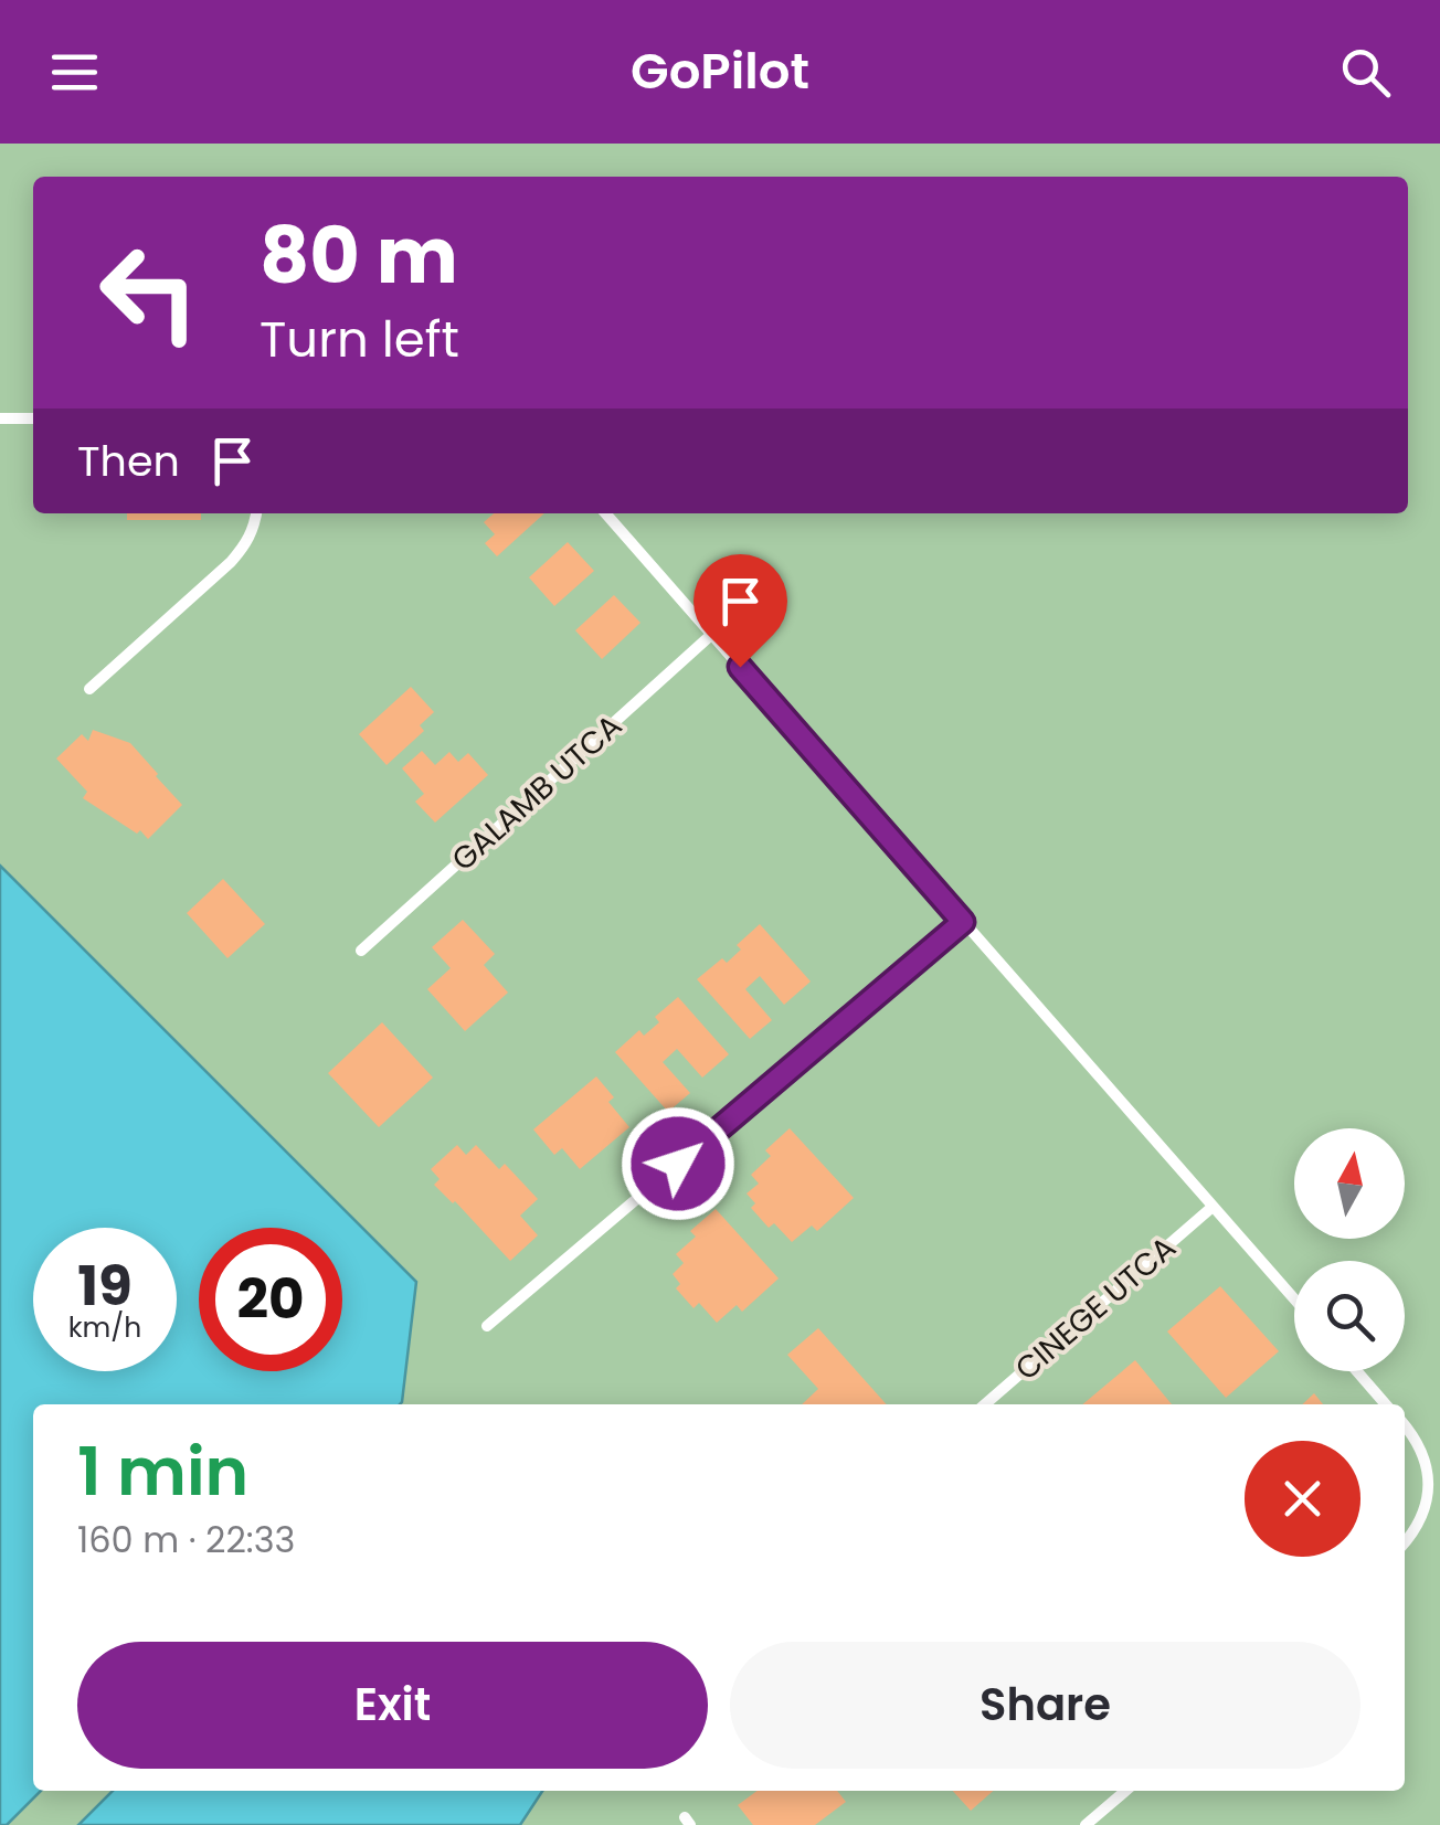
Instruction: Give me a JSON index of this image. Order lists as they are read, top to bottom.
{
  "streets": {
    "lane": ["GALAMB UTCA", "CINEGE UTCA"]
  },
  "north": "top",
  "page": {
    "header": "GoPilot",
    "turn": ["80 m", "Turn left"],
    "then": "Then",
    "speed": "19 km/h",
    "limit": "20",
    "heading": ["1 min", "160 m · 22:33"],
    "buttons": ["Exit", "Share"]
  }
}
